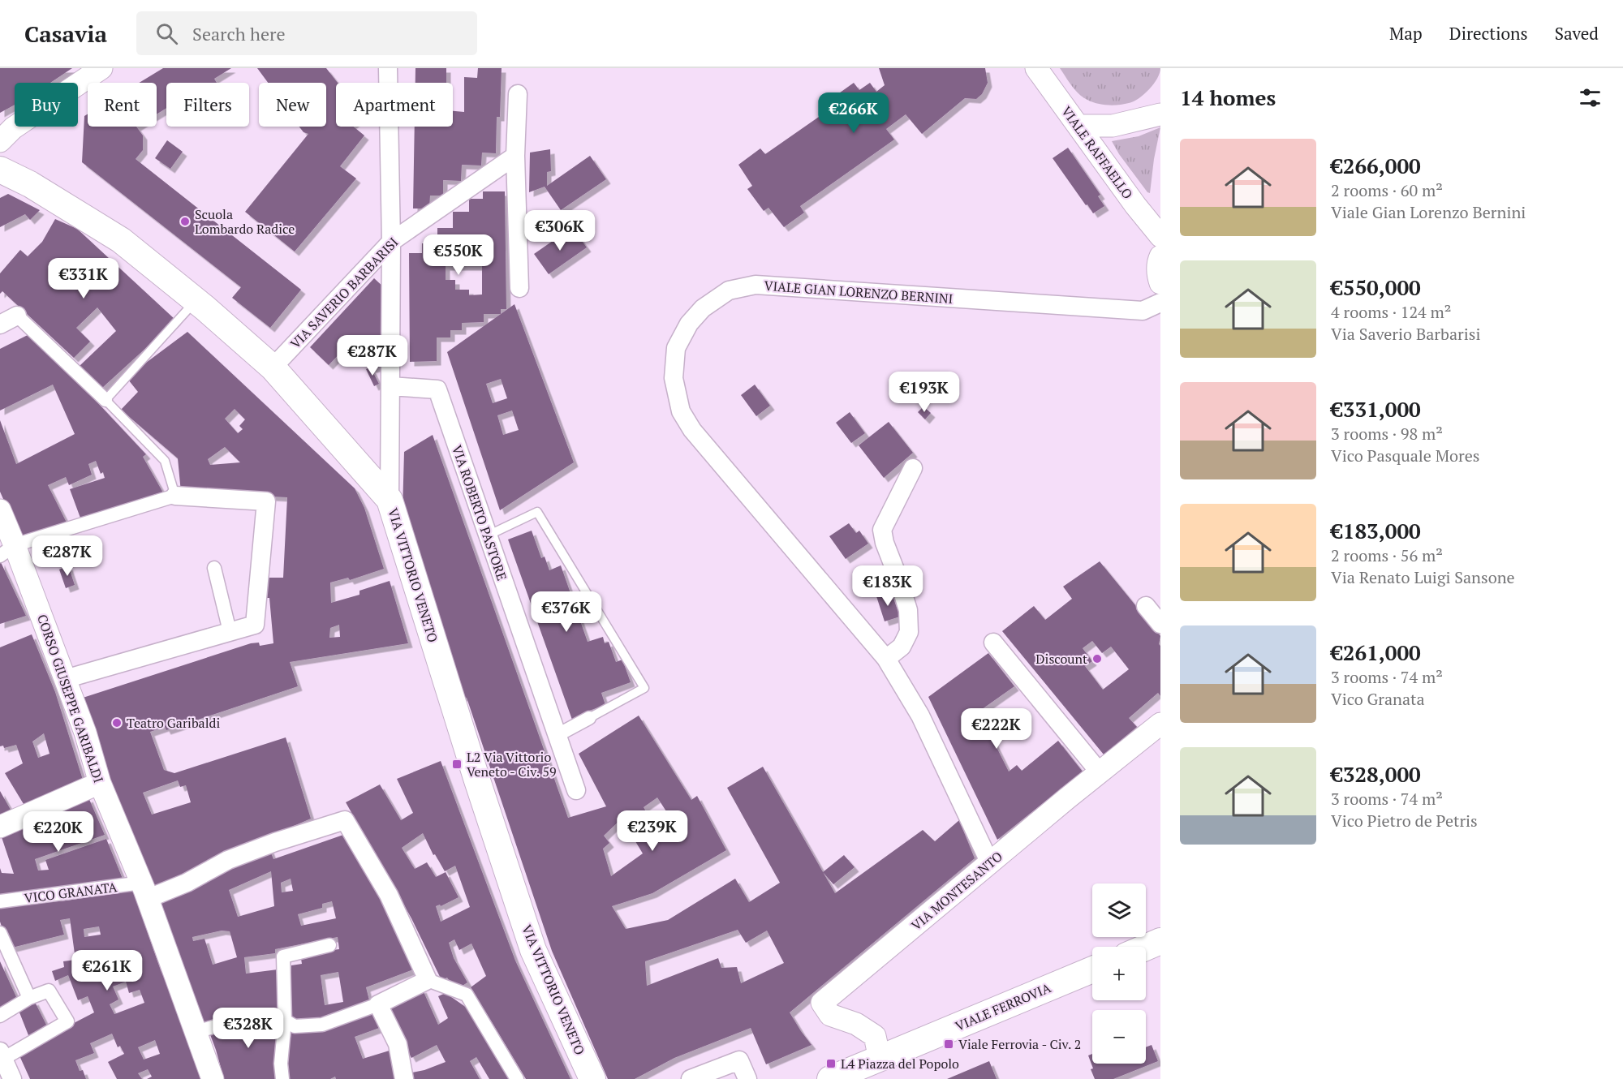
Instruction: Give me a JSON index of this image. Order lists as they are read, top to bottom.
{
  "streets": {
    "main road": ["VIA VITTORIO VENETO", "VIALE FERROVIA"],
    "street": [
      "VIALE RAFFAELLO",
      "VIALE GIAN LORENZO BERNINI",
      "VIA SAVERIO BARBARISI",
      "VIA ROBERTO PASTORE",
      "CORSO GIUSEPPE GARIBALDI",
      "VIA MONTESANTO",
      "VICO GRANATA"
    ]
  },
  "crossings": [
    ["VIALE GIAN LORENZO BERNINI", "VIA MONTESANTO"],
    ["VIA SAVERIO BARBARISI", "VIA VITTORIO VENETO"],
    ["CORSO GIUSEPPE GARIBALDI", "VICO GRANATA"],
    ["VIA MONTESANTO", "VIALE FERROVIA"]
  ],
  "places": {
    "other": ["Scuola Lombardo Radice", "Discount", "Teatro Garibaldi"],
    "transit": ["L2 Via Vittorio Veneto - Civ. 59", "Viale Ferrovia - Civ. 2", "L4 Piazza del Popolo"]
  },
  "page": {
    "header": "Casavia",
    "search": "Search here",
    "nav": ["Map", "Directions", "Saved"],
    "heading": "14 homes",
    "chip": [
      "Buy",
      "Rent",
      "Filters",
      "New",
      "Apartment"
    ],
    "price": [
      "€266K",
      "€306K",
      "€550K",
      "€331K",
      "€287K",
      "€193K",
      "€287K",
      "€183K",
      "€376K",
      "€222K",
      "€239K",
      "€220K",
      "€261K",
      "€328K"
    ],
    "list": [
      {
        "name": "€266,000",
        "note": "2 rooms · 60 m² · Viale Gian Lorenzo Bernini"
      },
      {
        "name": "€550,000",
        "note": "4 rooms · 124 m² · Via Saverio Barbarisi"
      },
      {
        "name": "€331,000",
        "note": "3 rooms · 98 m² · Vico Pasquale Mores"
      },
      {
        "name": "€183,000",
        "note": "2 rooms · 56 m² · Via Renato Luigi Sansone"
      },
      {
        "name": "€261,000",
        "note": "3 rooms · 74 m² · Vico Granata"
      },
      {
        "name": "€328,000",
        "note": "3 rooms · 74 m² · Vico Pietro de Petris"
      }
    ],
    "map_buttons": ["+", "−"]
  }
}
